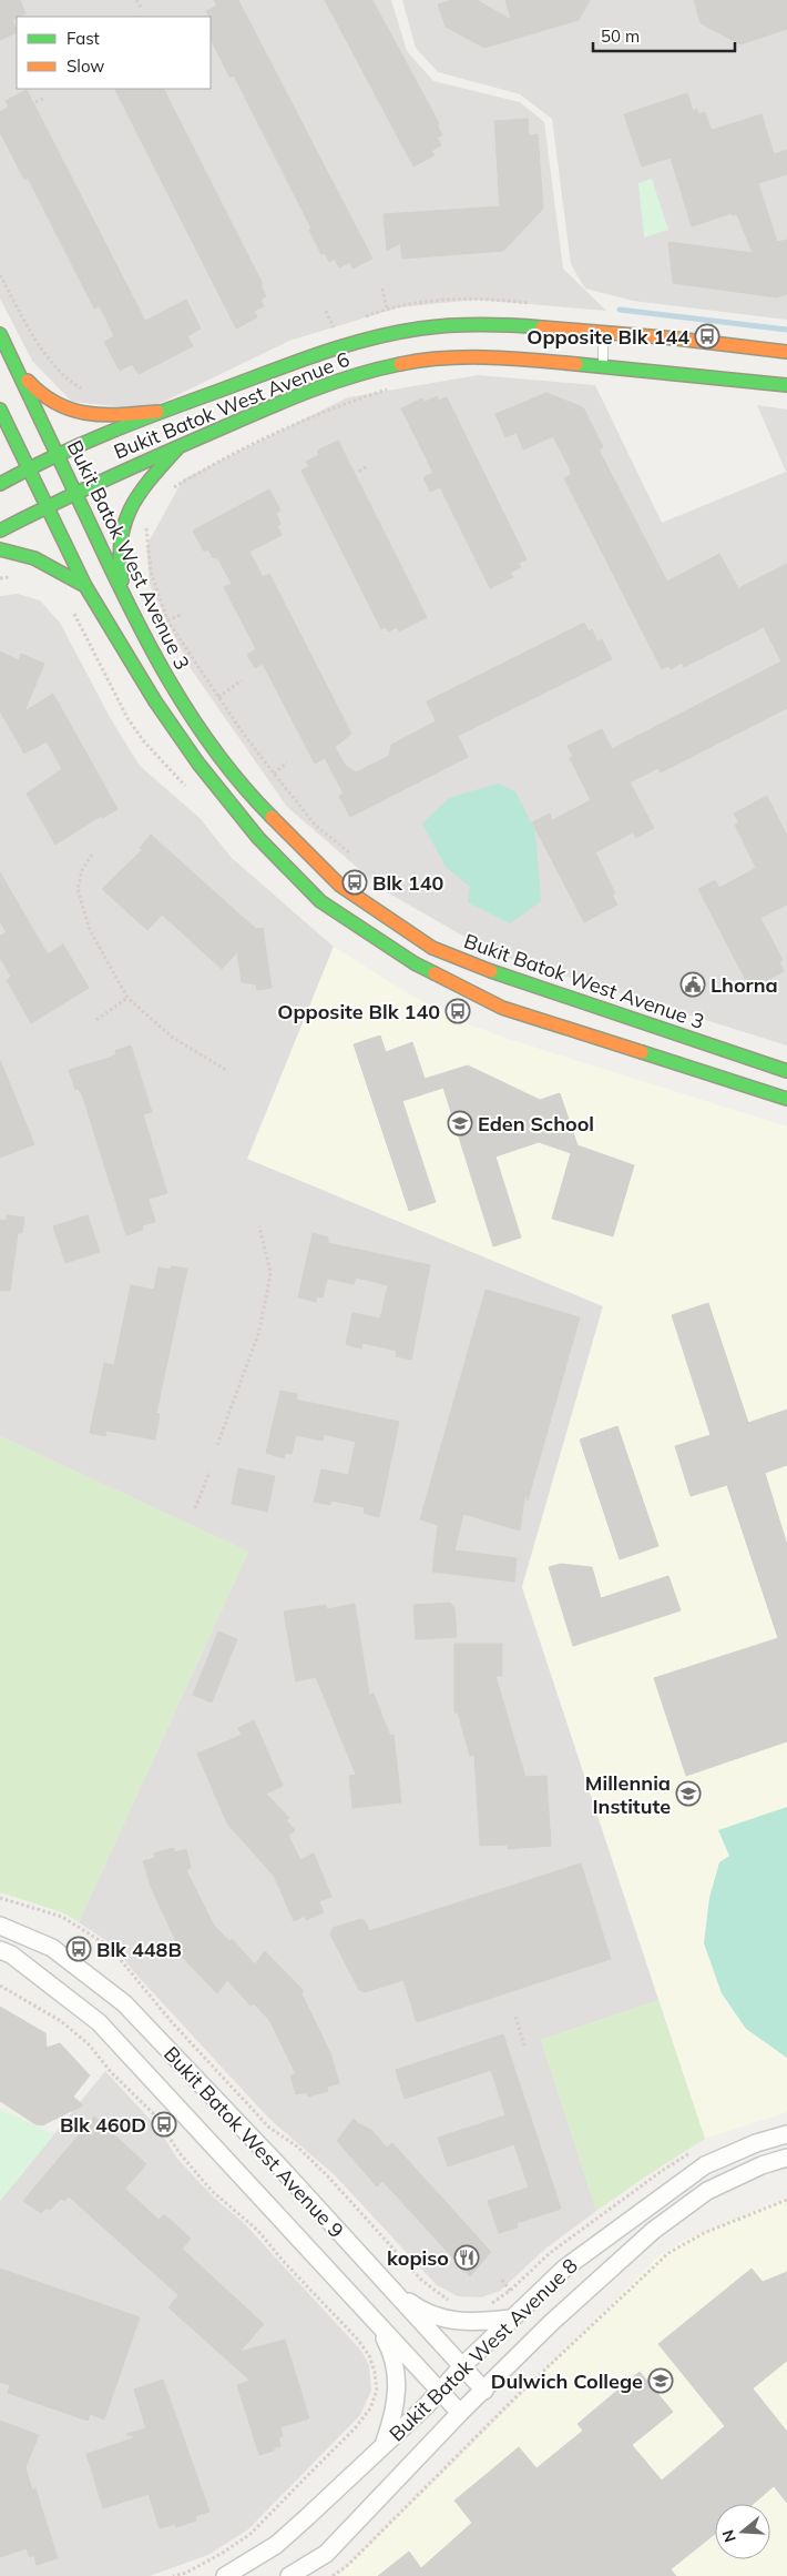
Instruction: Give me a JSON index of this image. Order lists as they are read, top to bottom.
{
  "streets": {
    "main road": ["Bukit Batok West Avenue 6", "Bukit Batok West Avenue 3"],
    "street": ["Bukit Batok West Avenue 9", "Bukit Batok West Avenue 8"]
  },
  "crossings": [
    ["Bukit Batok West Avenue 6", "Bukit Batok West Avenue 3"],
    ["Bukit Batok West Avenue 9", "Bukit Batok West Avenue 8"]
  ],
  "places": {
    "bus stop": [
      "Opposite Blk 144",
      "Blk 140",
      "Opposite Blk 140",
      "Blk 448B",
      "Blk 460D"
    ],
    "public building": ["Lhorna"],
    "school or university": ["Eden School", "Millennia Institute", "Dulwich College"],
    "restaurant": ["kopiso"]
  },
  "legend": ["Fast", "Slow"],
  "scale_bar": "50 m",
  "north": "left"
}
